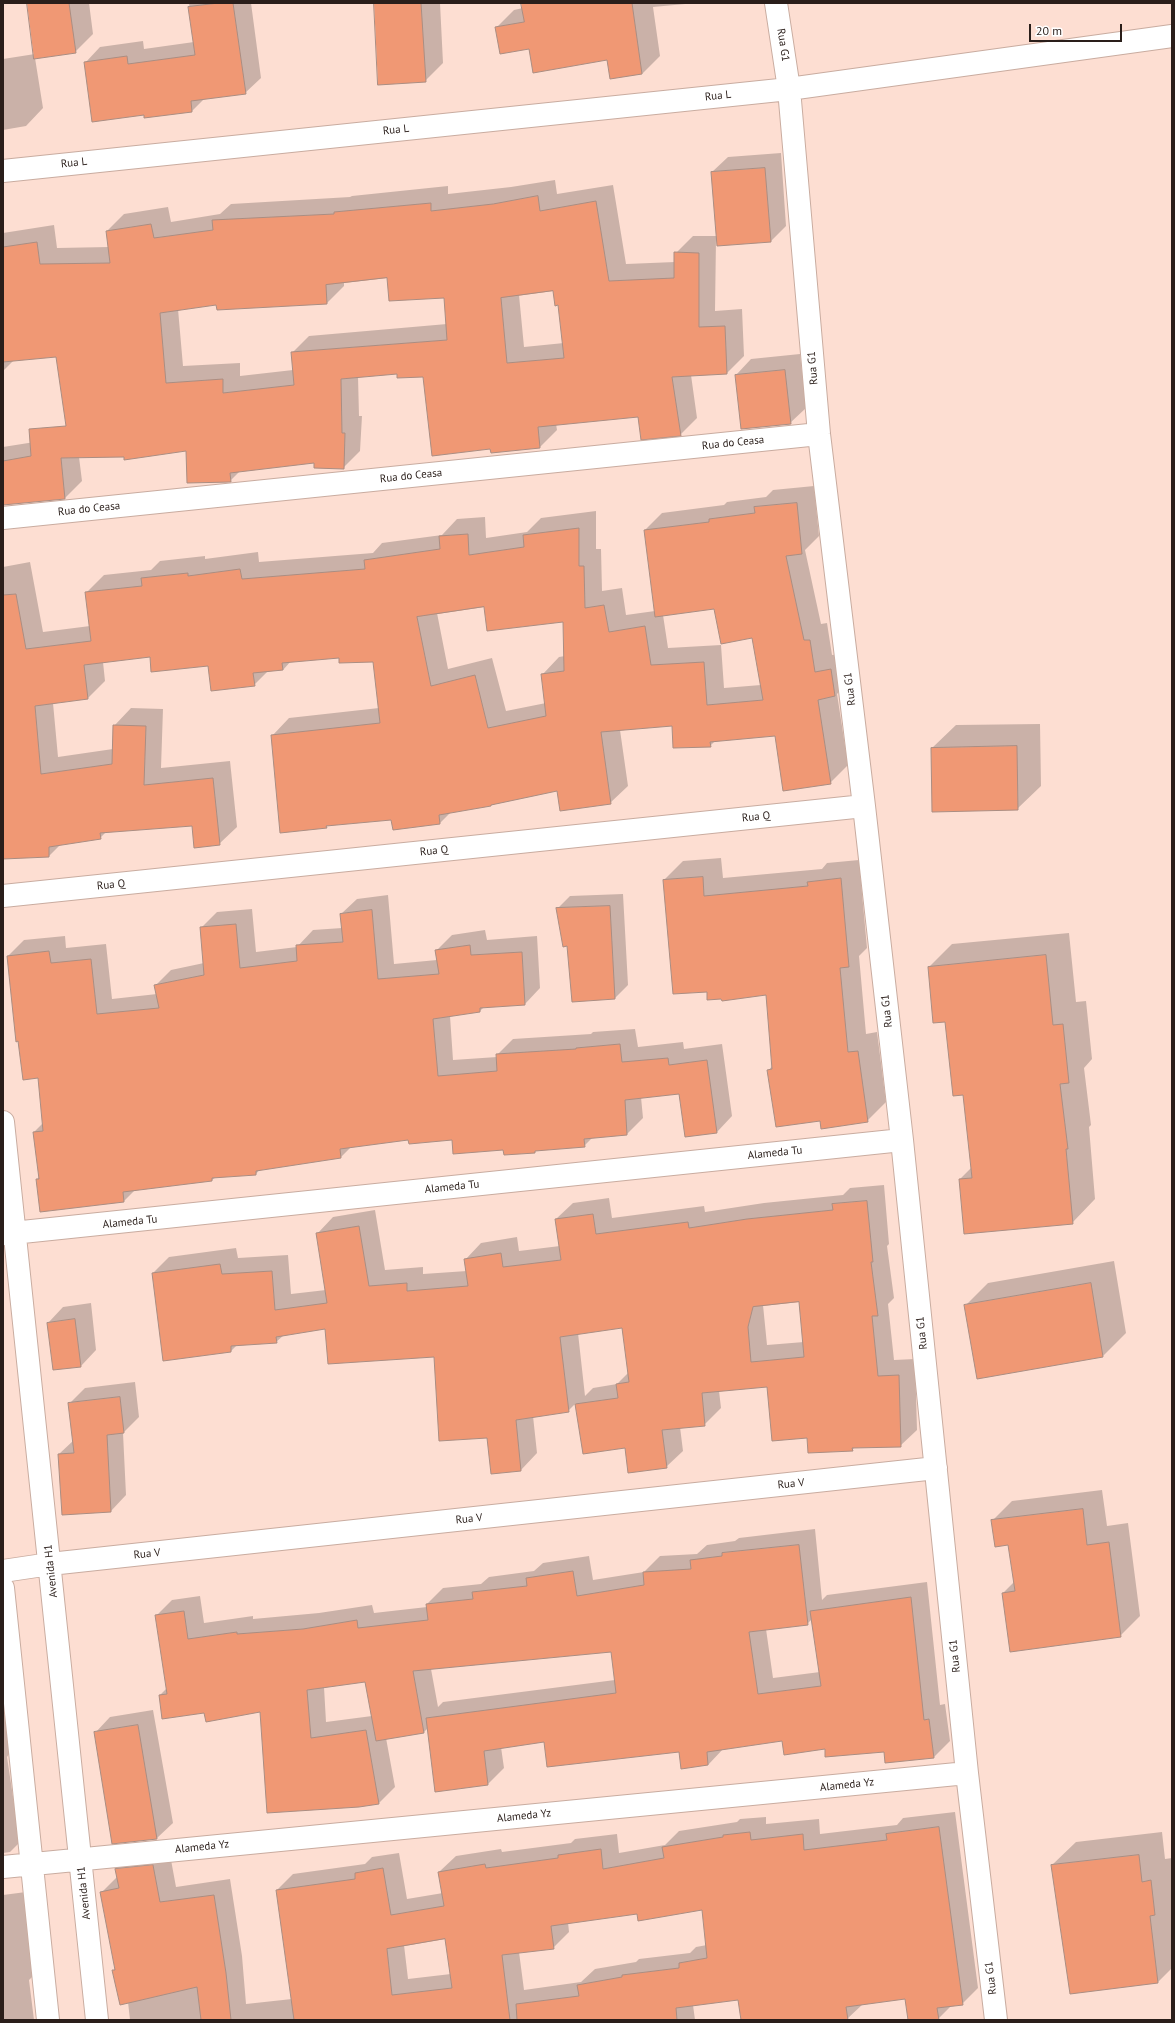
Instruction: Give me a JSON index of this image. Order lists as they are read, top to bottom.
{
  "streets": {
    "street": [
      "Rua G1",
      "Rua L",
      "Rua do Ceasa",
      "Rua Q",
      "Alameda Tu",
      "Rua V",
      "Avenida H1",
      "Alameda Yz"
    ]
  },
  "crossings": [
    ["Rua G1", "Rua L"],
    ["Rua G1", "Rua do Ceasa"],
    ["Rua G1", "Rua Q"],
    ["Rua G1", "Alameda Tu"],
    ["Rua G1", "Rua V"],
    ["Rua G1", "Alameda Yz"],
    ["Alameda Tu", "Avenida H1"],
    ["Rua V", "Avenida H1"],
    ["Avenida H1", "Alameda Yz"]
  ],
  "scale_bar": "20 m"
}
